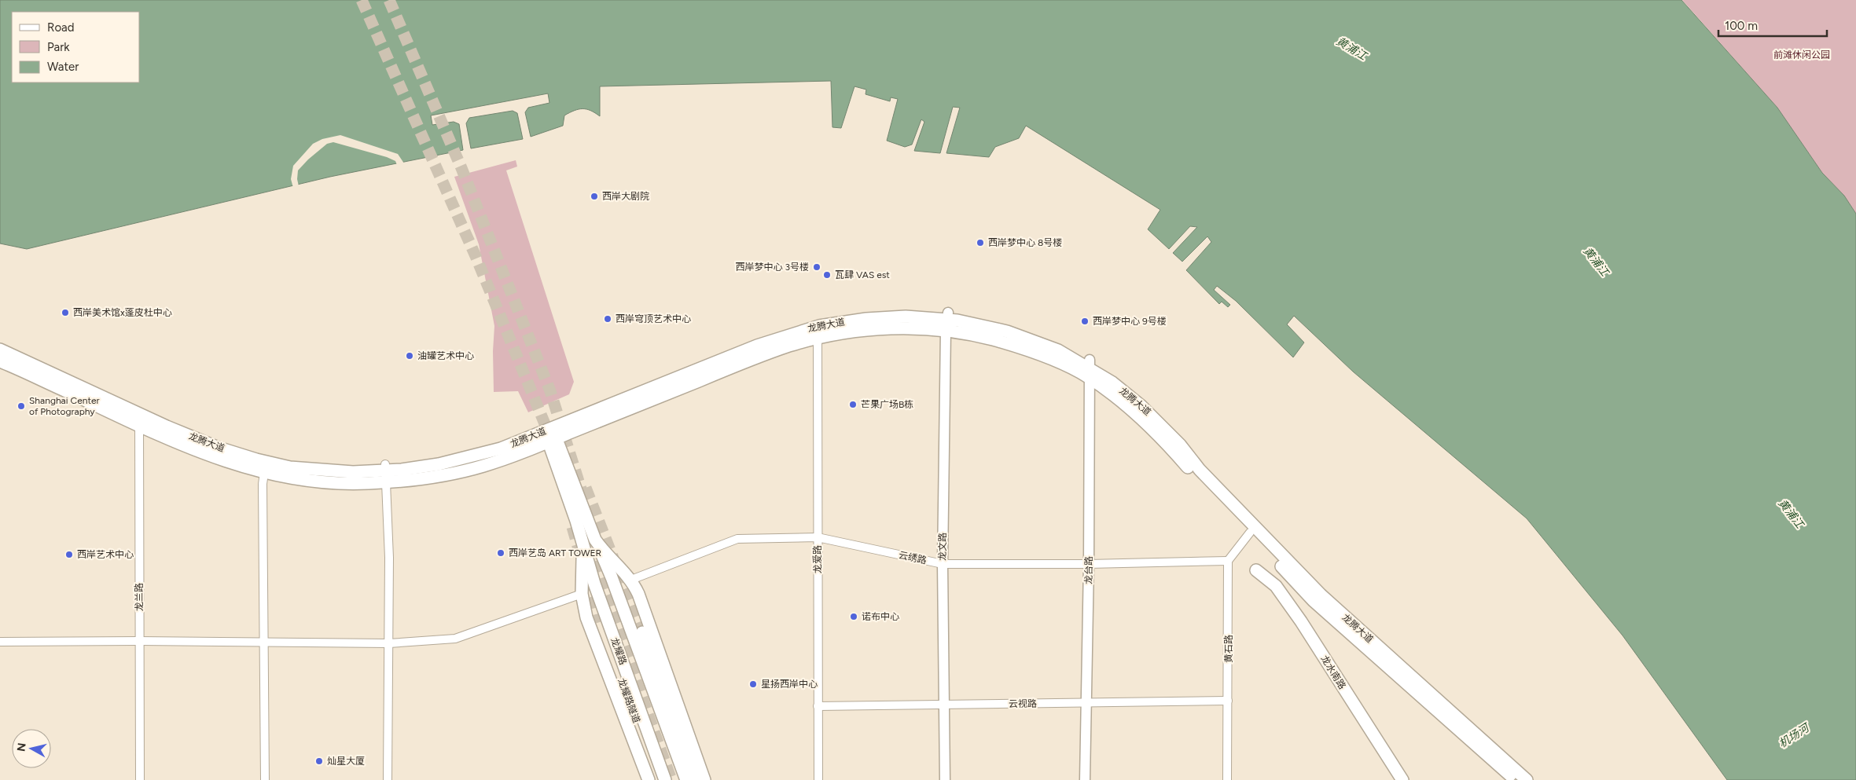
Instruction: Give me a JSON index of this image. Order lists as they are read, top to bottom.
{
  "streets": {
    "main road": [
      "龙腾大道",
      "龙耀路",
      "龙水南路",
      "龙耀路隧道"
    ],
    "street": [
      "龙文路",
      "云绣路",
      "龙爱路",
      "龙台路",
      "龙兰路",
      "黄石路",
      "云视路"
    ]
  },
  "crossings": [
    ["龙腾大道", "龙文路"],
    ["龙腾大道", "龙爱路"],
    ["龙腾大道", "龙台路"],
    ["龙腾大道", "龙兰路"],
    ["龙腾大道", "龙耀路"],
    ["龙文路", "云绣路"],
    ["龙文路", "云视路"],
    ["云绣路", "龙爱路"],
    ["云绣路", "龙台路"],
    ["云绣路", "黄石路"],
    ["云绣路", "龙耀路"],
    ["龙爱路", "云视路"],
    ["龙台路", "云视路"],
    ["黄石路", "云视路"]
  ],
  "water": ["黄浦江", "机场河"],
  "parks": ["前滩休闲公园"],
  "places": [
    "西岸大剧院",
    "西岸梦中心 8号楼",
    "西岸梦中心 3号楼",
    "瓦肆 VAS est",
    "西岸美术馆x蓬皮杜中心",
    "西岸穹顶艺术中心",
    "西岸梦中心 9号楼",
    "油罐艺术中心",
    "芒果广场B栋",
    "Shanghai Center of Photography",
    "西岸艺岛 ART TOWER",
    "西岸艺术中心",
    "诺布中心",
    "星扬西岸中心",
    "灿星大厦"
  ],
  "legend": ["Road", "Park", "Water"],
  "scale_bar": "100 m",
  "north": "left"
}
